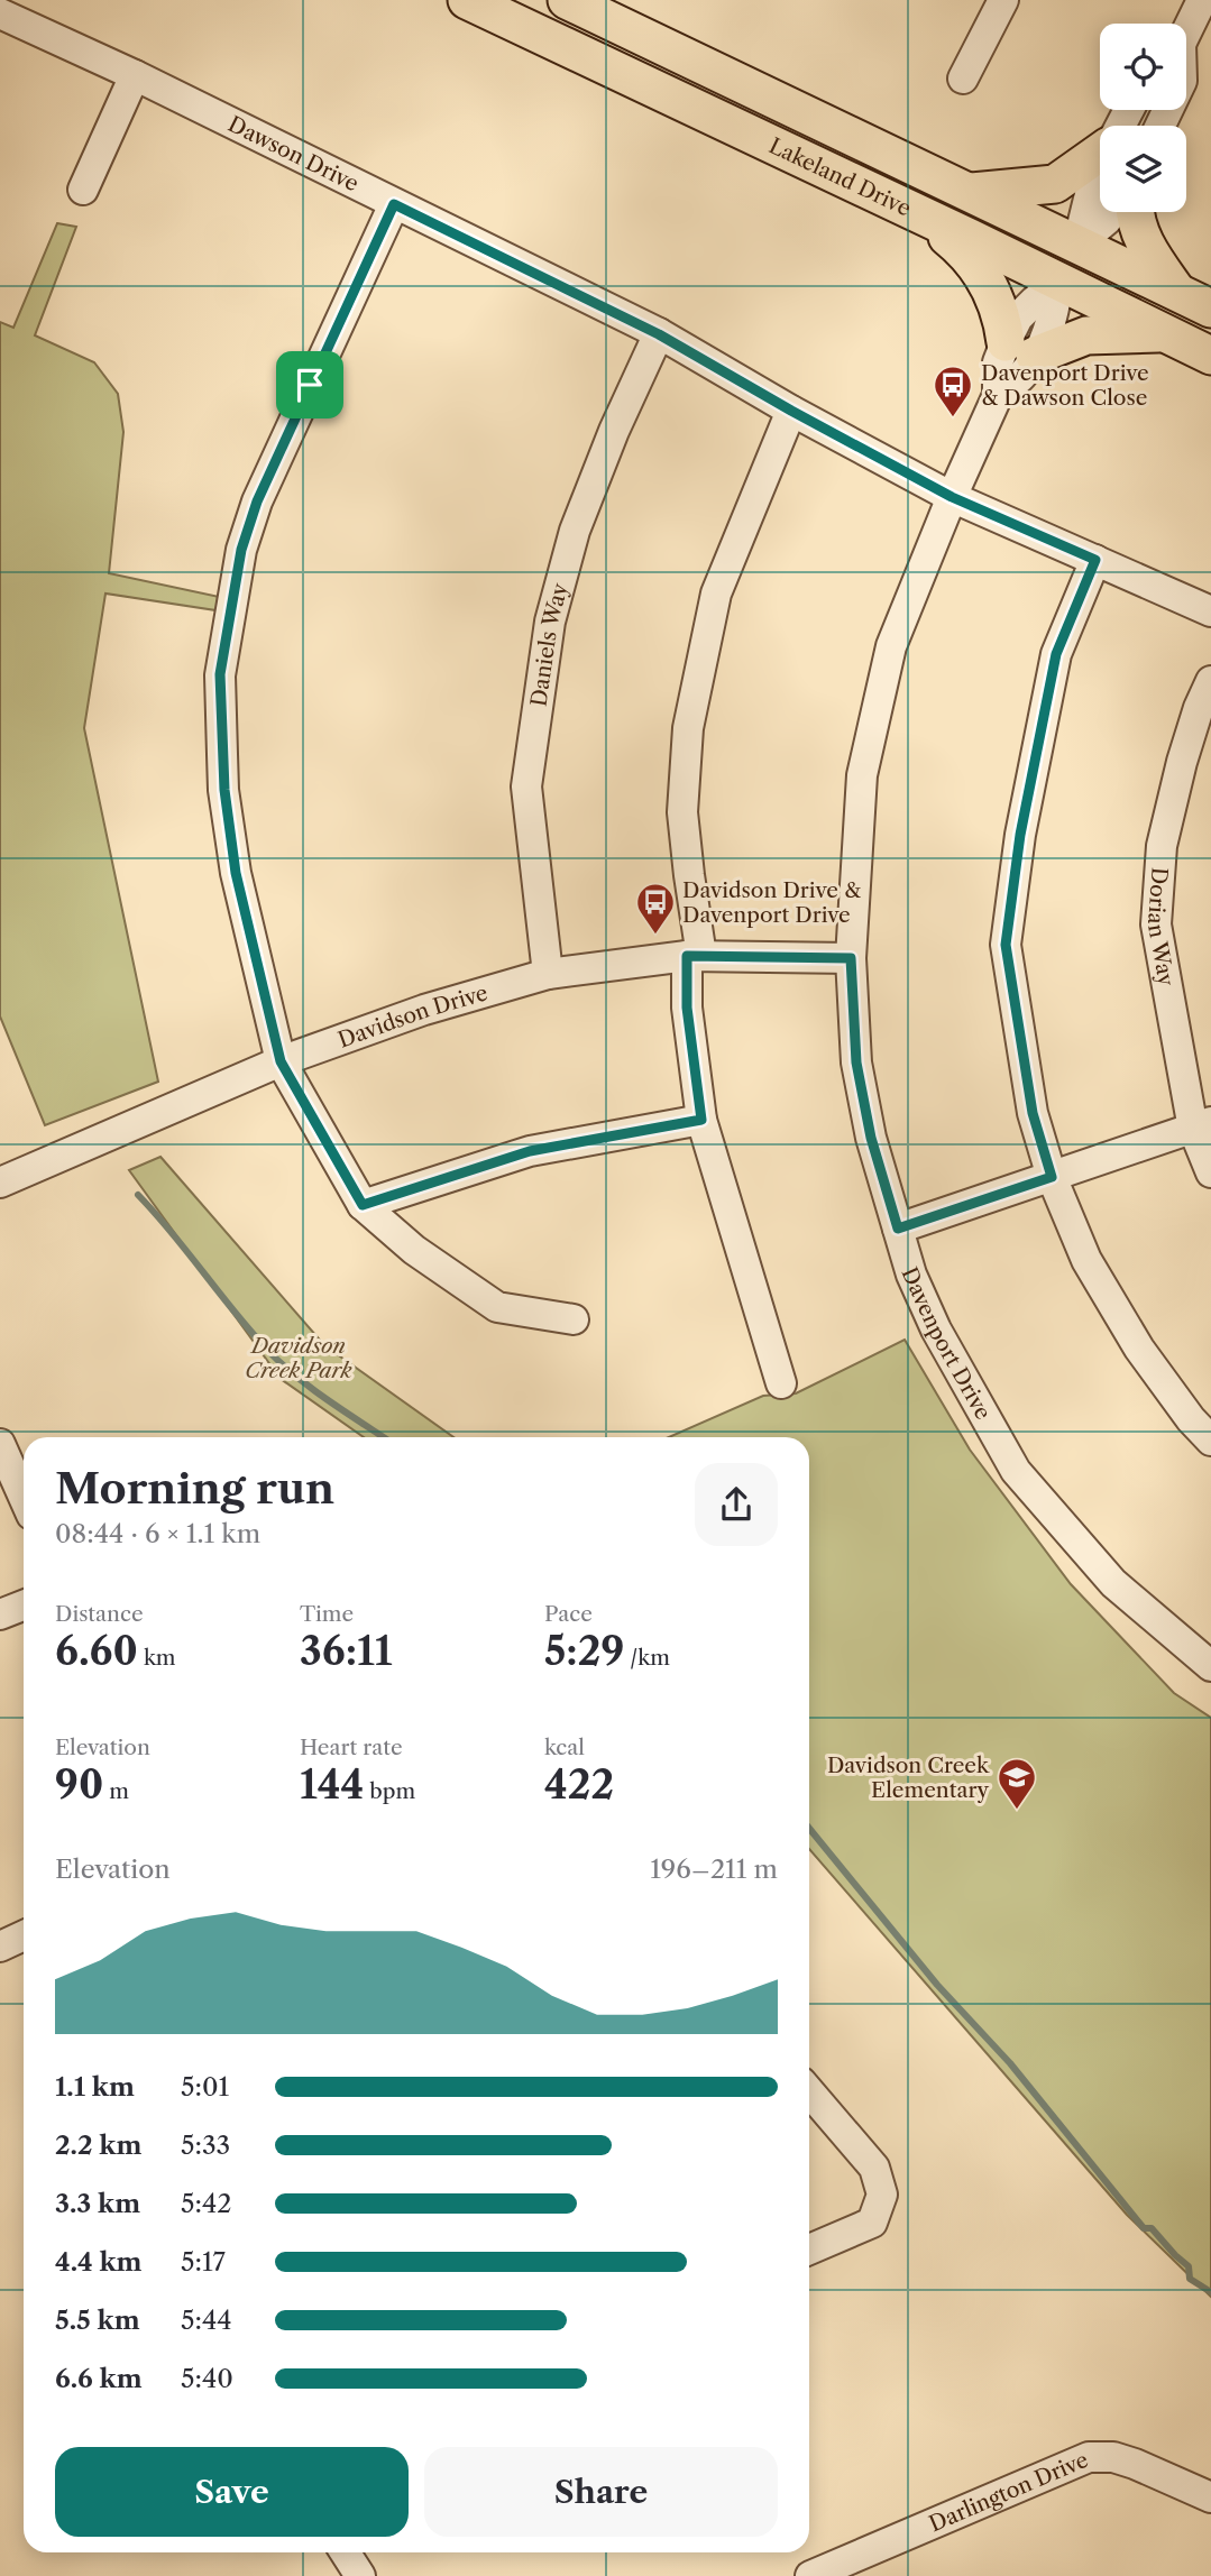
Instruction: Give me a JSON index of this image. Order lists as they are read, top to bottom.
{
  "streets": {
    "main road": ["Lakeland Drive"],
    "street": [
      "Dawson Drive",
      "Daniels Way",
      "Dorian Way",
      "Davidson Drive",
      "Davenport Drive",
      "Darlington Drive"
    ]
  },
  "crossings": [
    ["Dawson Drive", "Daniels Way"],
    ["Dawson Drive", "Davenport Drive"],
    ["Lakeland Drive", "Davenport Drive"],
    ["Daniels Way", "Davidson Drive"],
    ["Davidson Drive", "Davenport Drive"]
  ],
  "parks": ["Davidson Creek Park"],
  "places": {
    "bus stop": ["Davenport Drive & Dawson Close", "Davidson Drive & Davenport Drive"],
    "school or university": ["Davidson Creek Elementary"]
  },
  "page": {
    "heading": ["Morning run", "08:44 · 6 × 1.1 km"],
    "stats": [
      ["Distance", "6.60 km"],
      ["Time", "36:11"],
      ["Pace", "5:29 /km"],
      ["Elevation", "90 m"],
      ["Heart rate", "144 bpm"],
      ["kcal", "422"]
    ],
    "chart": ["Elevation", "196–211 m"],
    "list": [
      {
        "name": "1.1 km",
        "note": "5:01"
      },
      {
        "name": "2.2 km",
        "note": "5:33"
      },
      {
        "name": "3.3 km",
        "note": "5:42"
      },
      {
        "name": "4.4 km",
        "note": "5:17"
      },
      {
        "name": "5.5 km",
        "note": "5:44"
      },
      {
        "name": "6.6 km",
        "note": "5:40"
      }
    ],
    "buttons": ["Save", "Share"]
  }
}
